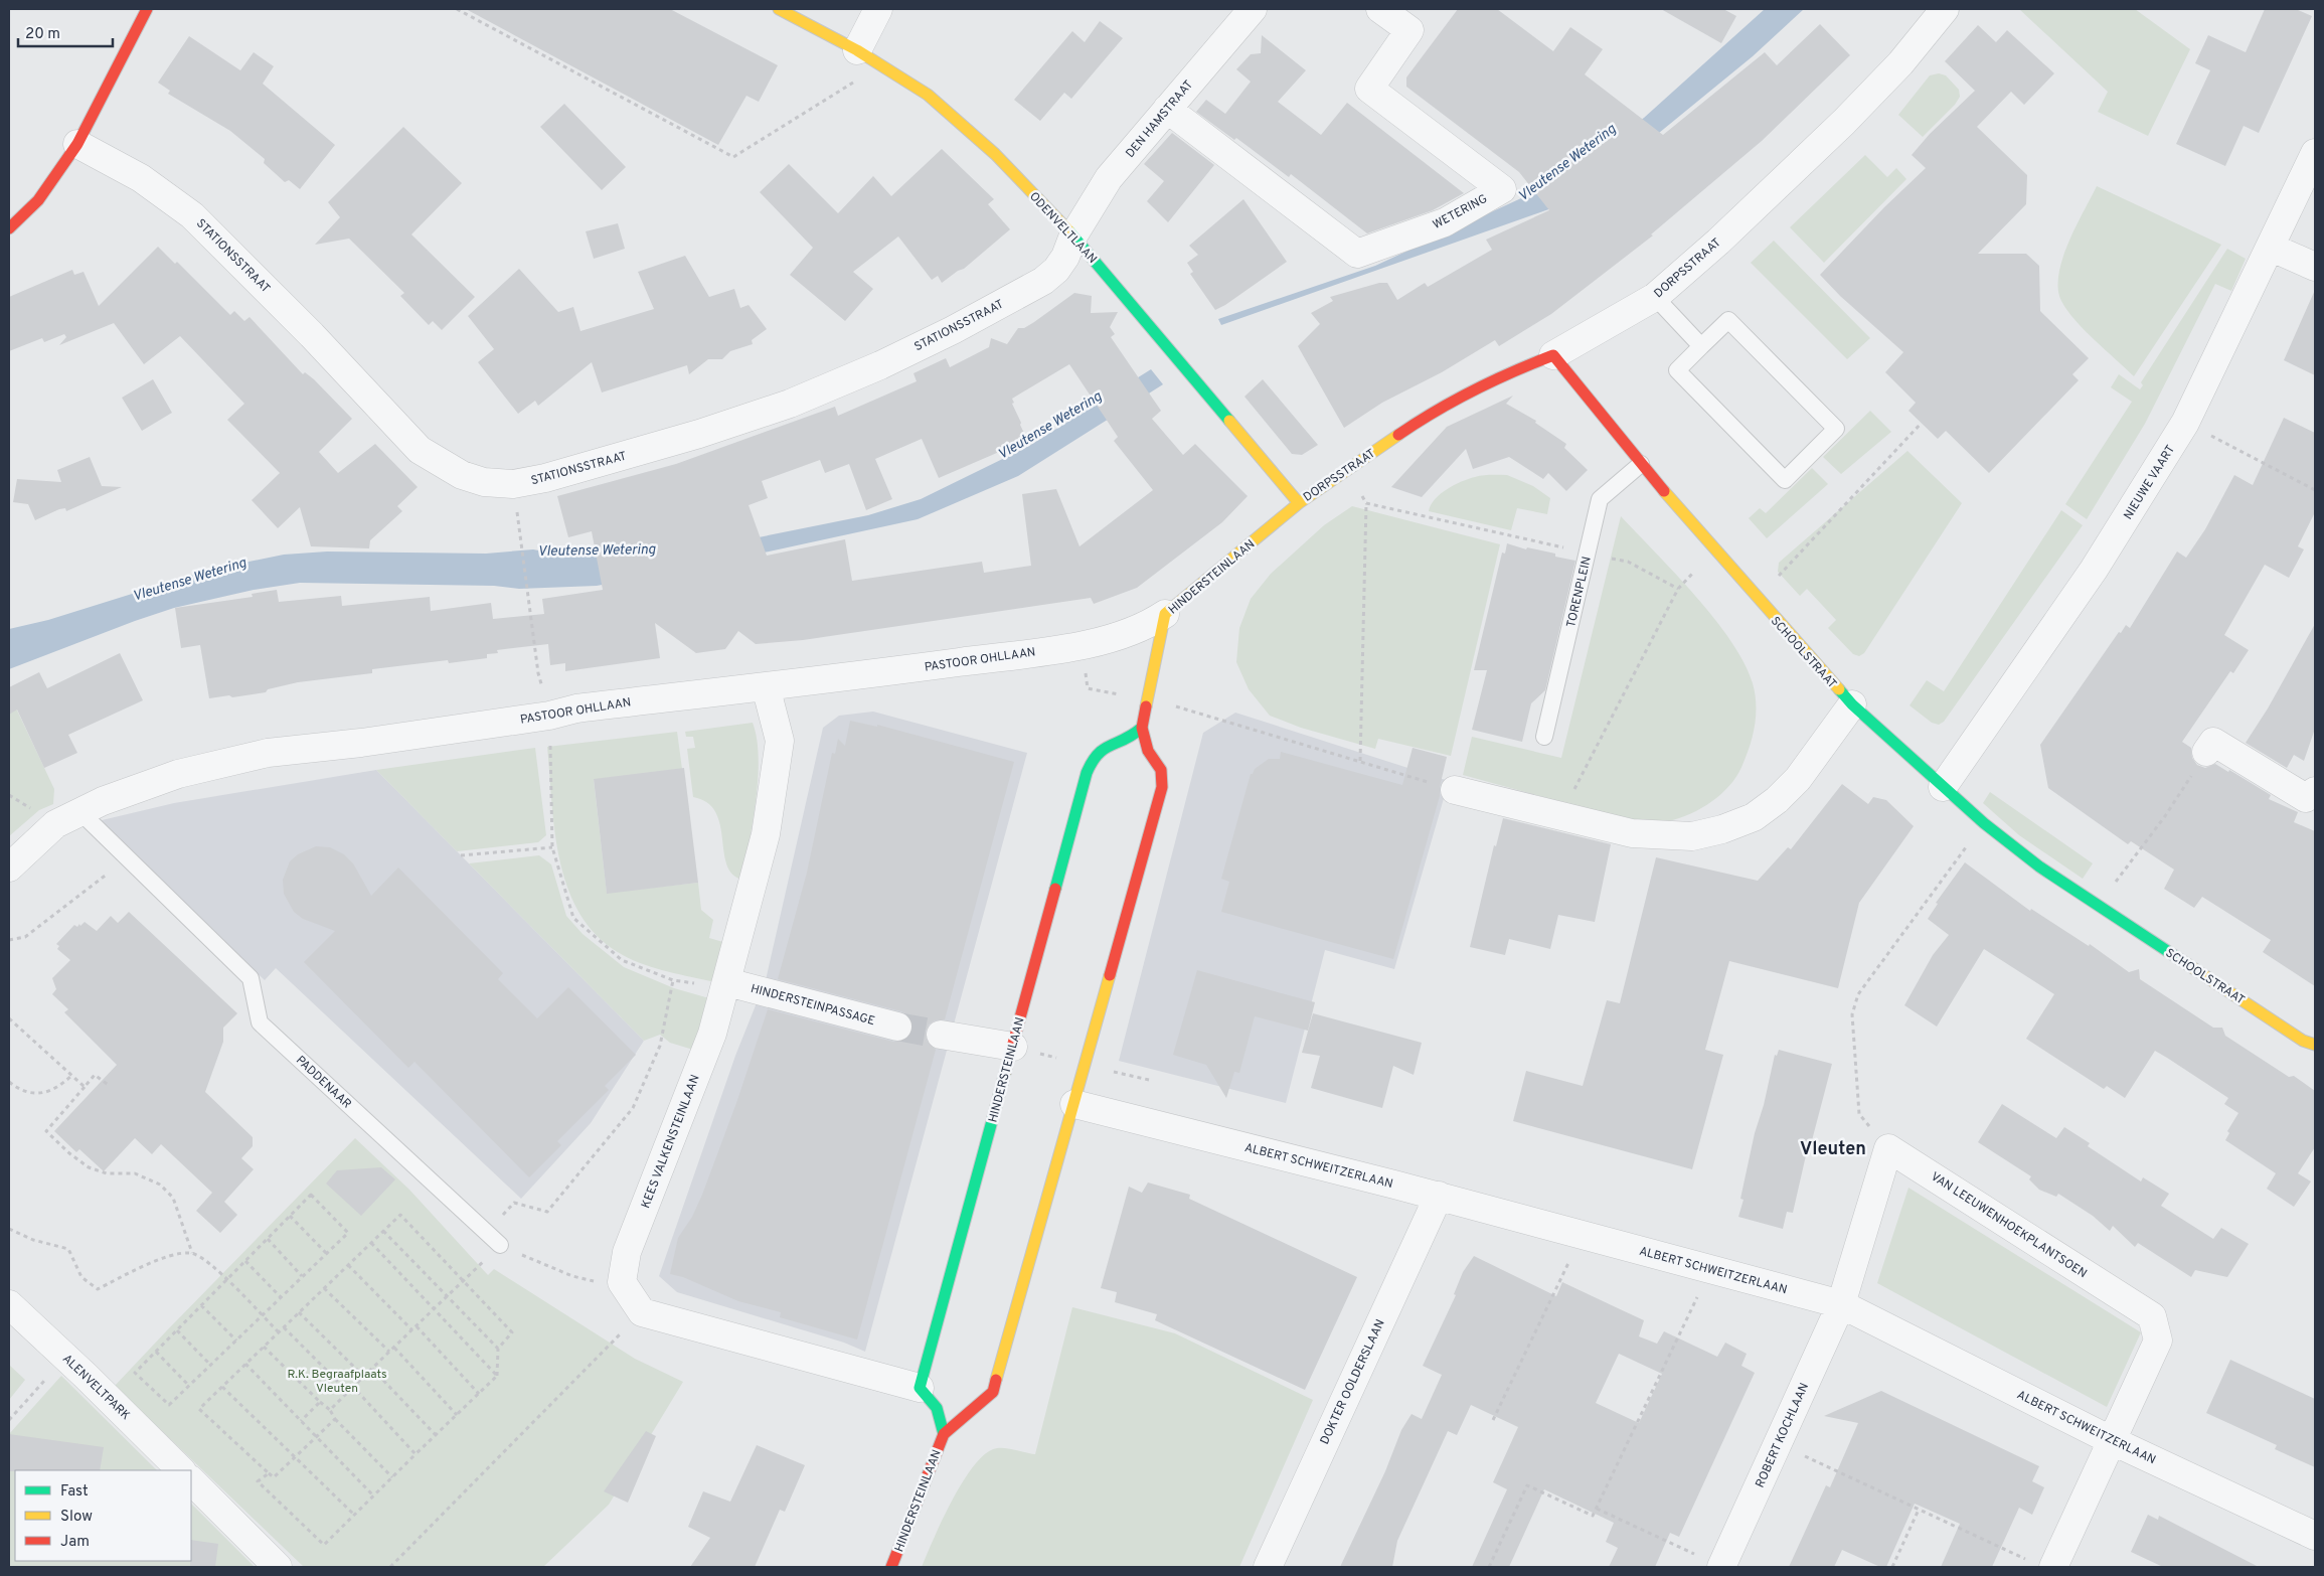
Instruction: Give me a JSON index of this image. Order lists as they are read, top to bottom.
{
  "streets": {
    "street": [
      "DEN HAMSTRAAT",
      "WETERING",
      "ODENVELTLAAN",
      "STATIONSSTRAAT",
      "DORPSSTRAAT",
      "NIEUWE VAART",
      "HINDERSTEINLAAN",
      "SCHOOLSTRAAT",
      "PASTOOR OHLLAAN",
      "HINDERSTEINPASSAGE",
      "KEES VALKENSTEINLAAN",
      "ALBERT SCHWEITZERLAAN",
      "VAN LEEUWENHOEKPLANTSOEN",
      "DOKTER OOLDERSLAAN",
      "ALENVELTPARK",
      "ROBERT KOCHLAAN"
    ],
    "lane": ["TORENPLEIN", "PADDENAAR"]
  },
  "crossings": [
    ["DEN HAMSTRAAT", "WETERING"],
    ["DEN HAMSTRAAT", "ODENVELTLAAN"],
    ["DEN HAMSTRAAT", "STATIONSSTRAAT"],
    ["ODENVELTLAAN", "STATIONSSTRAAT"],
    ["ODENVELTLAAN", "DORPSSTRAAT"],
    ["ODENVELTLAAN", "HINDERSTEINLAAN"],
    ["DORPSSTRAAT", "HINDERSTEINLAAN"],
    ["DORPSSTRAAT", "SCHOOLSTRAAT"],
    ["NIEUWE VAART", "SCHOOLSTRAAT"],
    ["HINDERSTEINLAAN", "PASTOOR OHLLAAN"],
    ["HINDERSTEINLAAN", "ALBERT SCHWEITZERLAAN"],
    ["TORENPLEIN", "SCHOOLSTRAAT"],
    ["PASTOOR OHLLAAN", "PADDENAAR"],
    ["PASTOOR OHLLAAN", "KEES VALKENSTEINLAAN"],
    ["HINDERSTEINPASSAGE", "KEES VALKENSTEINLAAN"],
    ["ALBERT SCHWEITZERLAAN", "VAN LEEUWENHOEKPLANTSOEN"],
    ["ALBERT SCHWEITZERLAAN", "DOKTER OOLDERSLAAN"],
    ["ALBERT SCHWEITZERLAAN", "ROBERT KOCHLAAN"]
  ],
  "districts": ["Vleuten"],
  "water": ["Vleutense Wetering"],
  "parks": ["R.K. Begraafplaats Vleuten"],
  "legend": ["Fast", "Slow", "Jam"],
  "scale_bar": "20 m"
}
